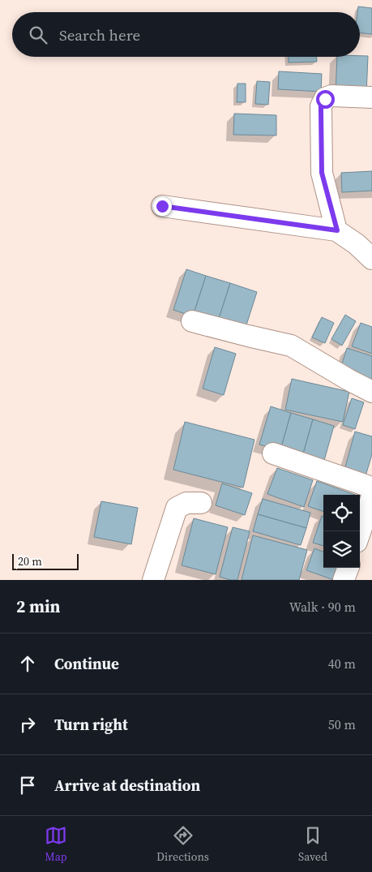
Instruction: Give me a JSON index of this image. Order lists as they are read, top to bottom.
{
  "scale_bar": "20 m",
  "page": {
    "search": "Search here",
    "scale": "20 m",
    "heading": ["2 min", "Walk · 90 m"],
    "list": [
      ["Continue", "40 m"],
      ["Turn right", "50 m"],
      "Arrive at destination"
    ],
    "nav": ["Map", "Directions", "Saved"]
  }
}
